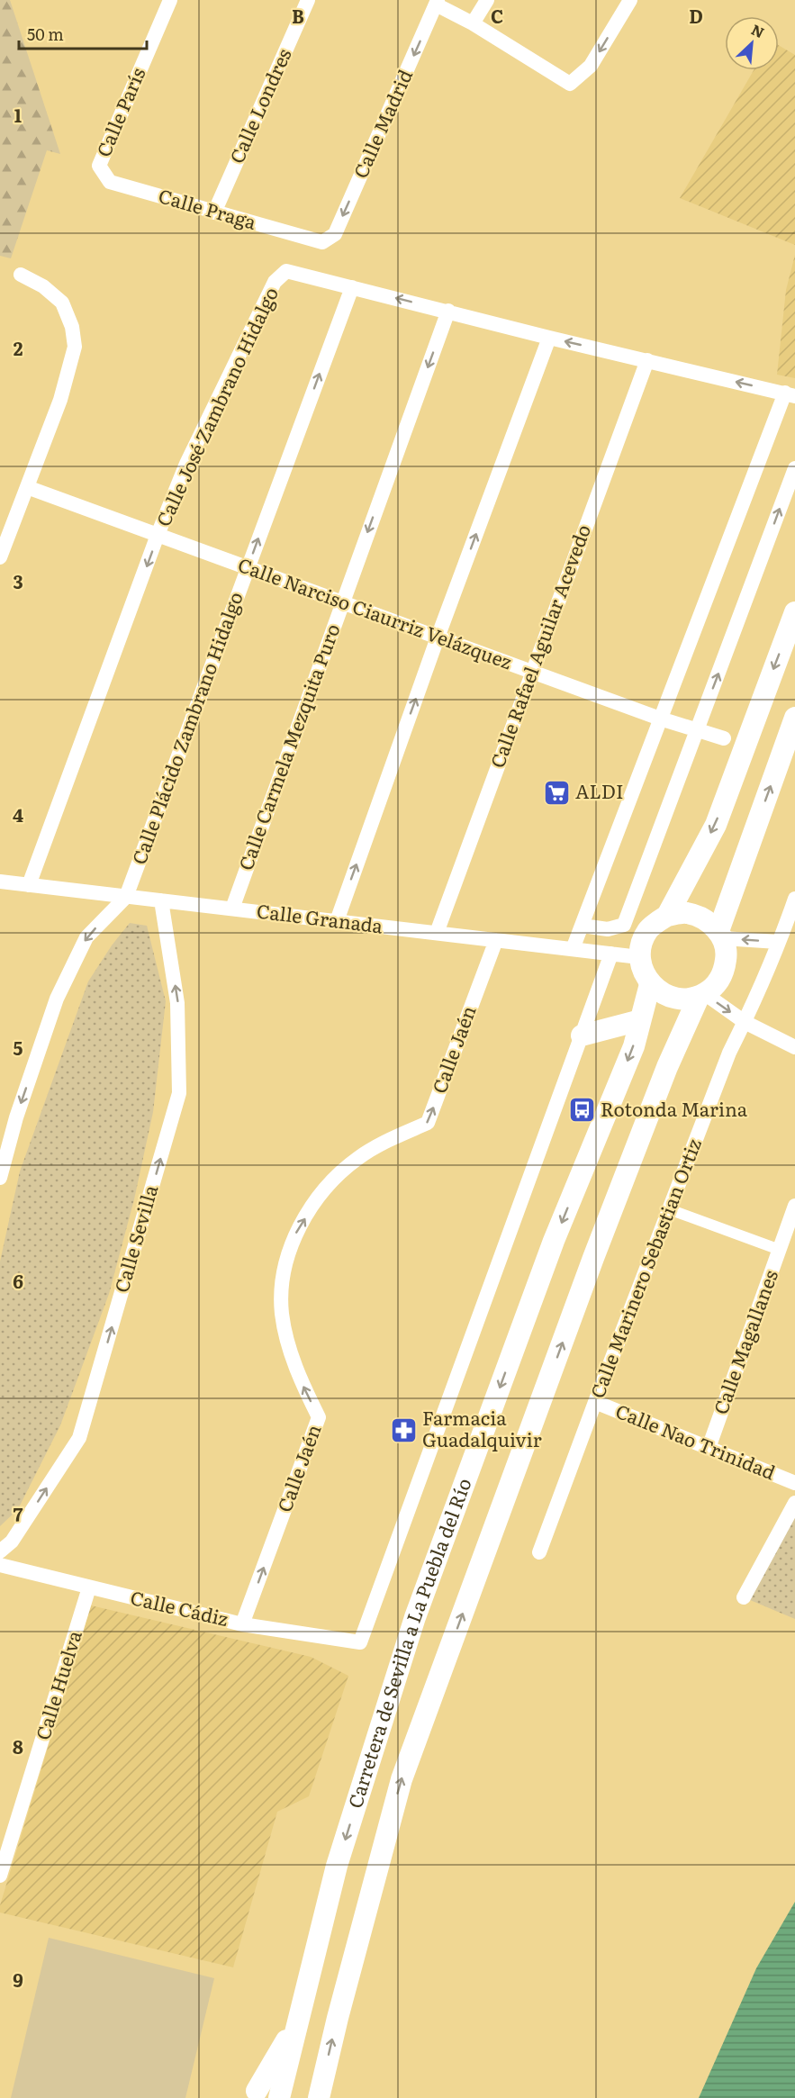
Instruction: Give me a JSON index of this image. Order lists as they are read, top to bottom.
{
  "streets": {
    "main road": ["Carretera de Sevilla a La Puebla del Río"],
    "street": [
      "Calle Londres",
      "Calle París",
      "Calle Madrid",
      "Calle Praga",
      "Calle José Zambrano Hidalgo",
      "Calle Narciso Ciaurriz Velázquez",
      "Calle Rafael Aguilar Acevedo",
      "Calle Plácido Zambrano Hidalgo",
      "Calle Carmela Mezquita Puro",
      "Calle Granada",
      "Calle Jaén",
      "Calle Sevilla",
      "Calle Marinero Sebastian Ortiz",
      "Calle Magallanes",
      "Calle Nao Trinidad",
      "Calle Cádiz",
      "Calle Huelva"
    ]
  },
  "crossings": [
    ["Calle Londres", "Calle Praga"],
    ["Calle París", "Calle Praga"],
    ["Calle Madrid", "Calle Praga"],
    ["Calle José Zambrano Hidalgo", "Calle Narciso Ciaurriz Velázquez"],
    ["Calle José Zambrano Hidalgo", "Calle Rafael Aguilar Acevedo"],
    ["Calle José Zambrano Hidalgo", "Calle Plácido Zambrano Hidalgo"],
    ["Calle José Zambrano Hidalgo", "Calle Carmela Mezquita Puro"],
    ["Calle José Zambrano Hidalgo", "Calle Granada"],
    ["Calle Narciso Ciaurriz Velázquez", "Calle Rafael Aguilar Acevedo"],
    ["Calle Narciso Ciaurriz Velázquez", "Calle Plácido Zambrano Hidalgo"],
    ["Calle Narciso Ciaurriz Velázquez", "Calle Carmela Mezquita Puro"],
    ["Calle Rafael Aguilar Acevedo", "Calle Granada"],
    ["Calle Plácido Zambrano Hidalgo", "Calle Granada"],
    ["Calle Carmela Mezquita Puro", "Calle Granada"],
    ["Calle Granada", "Calle Jaén"],
    ["Calle Granada", "Calle Sevilla"],
    ["Calle Granada", "Carretera de Sevilla a La Puebla del Río"],
    ["Calle Jaén", "Calle Cádiz"],
    ["Calle Marinero Sebastian Ortiz", "Calle Nao Trinidad"],
    ["Calle Magallanes", "Calle Nao Trinidad"],
    ["Calle Cádiz", "Calle Huelva"]
  ],
  "one_way": [
    "Calle Madrid",
    "Calle Plácido Zambrano Hidalgo",
    "Calle Jaén",
    "Calle Sevilla"
  ],
  "places": {
    "supermarket": ["ALDI"],
    "bus stop": ["Rotonda Marina"],
    "pharmacy": ["Farmacia Guadalquivir"]
  },
  "scale_bar": "50 m",
  "north": "top right",
  "grid": {
    "columns": ["B", "C", "D"],
    "rows": [
      "1",
      "2",
      "3",
      "4",
      "5",
      "6",
      "7",
      "8",
      "9"
    ]
  }
}
